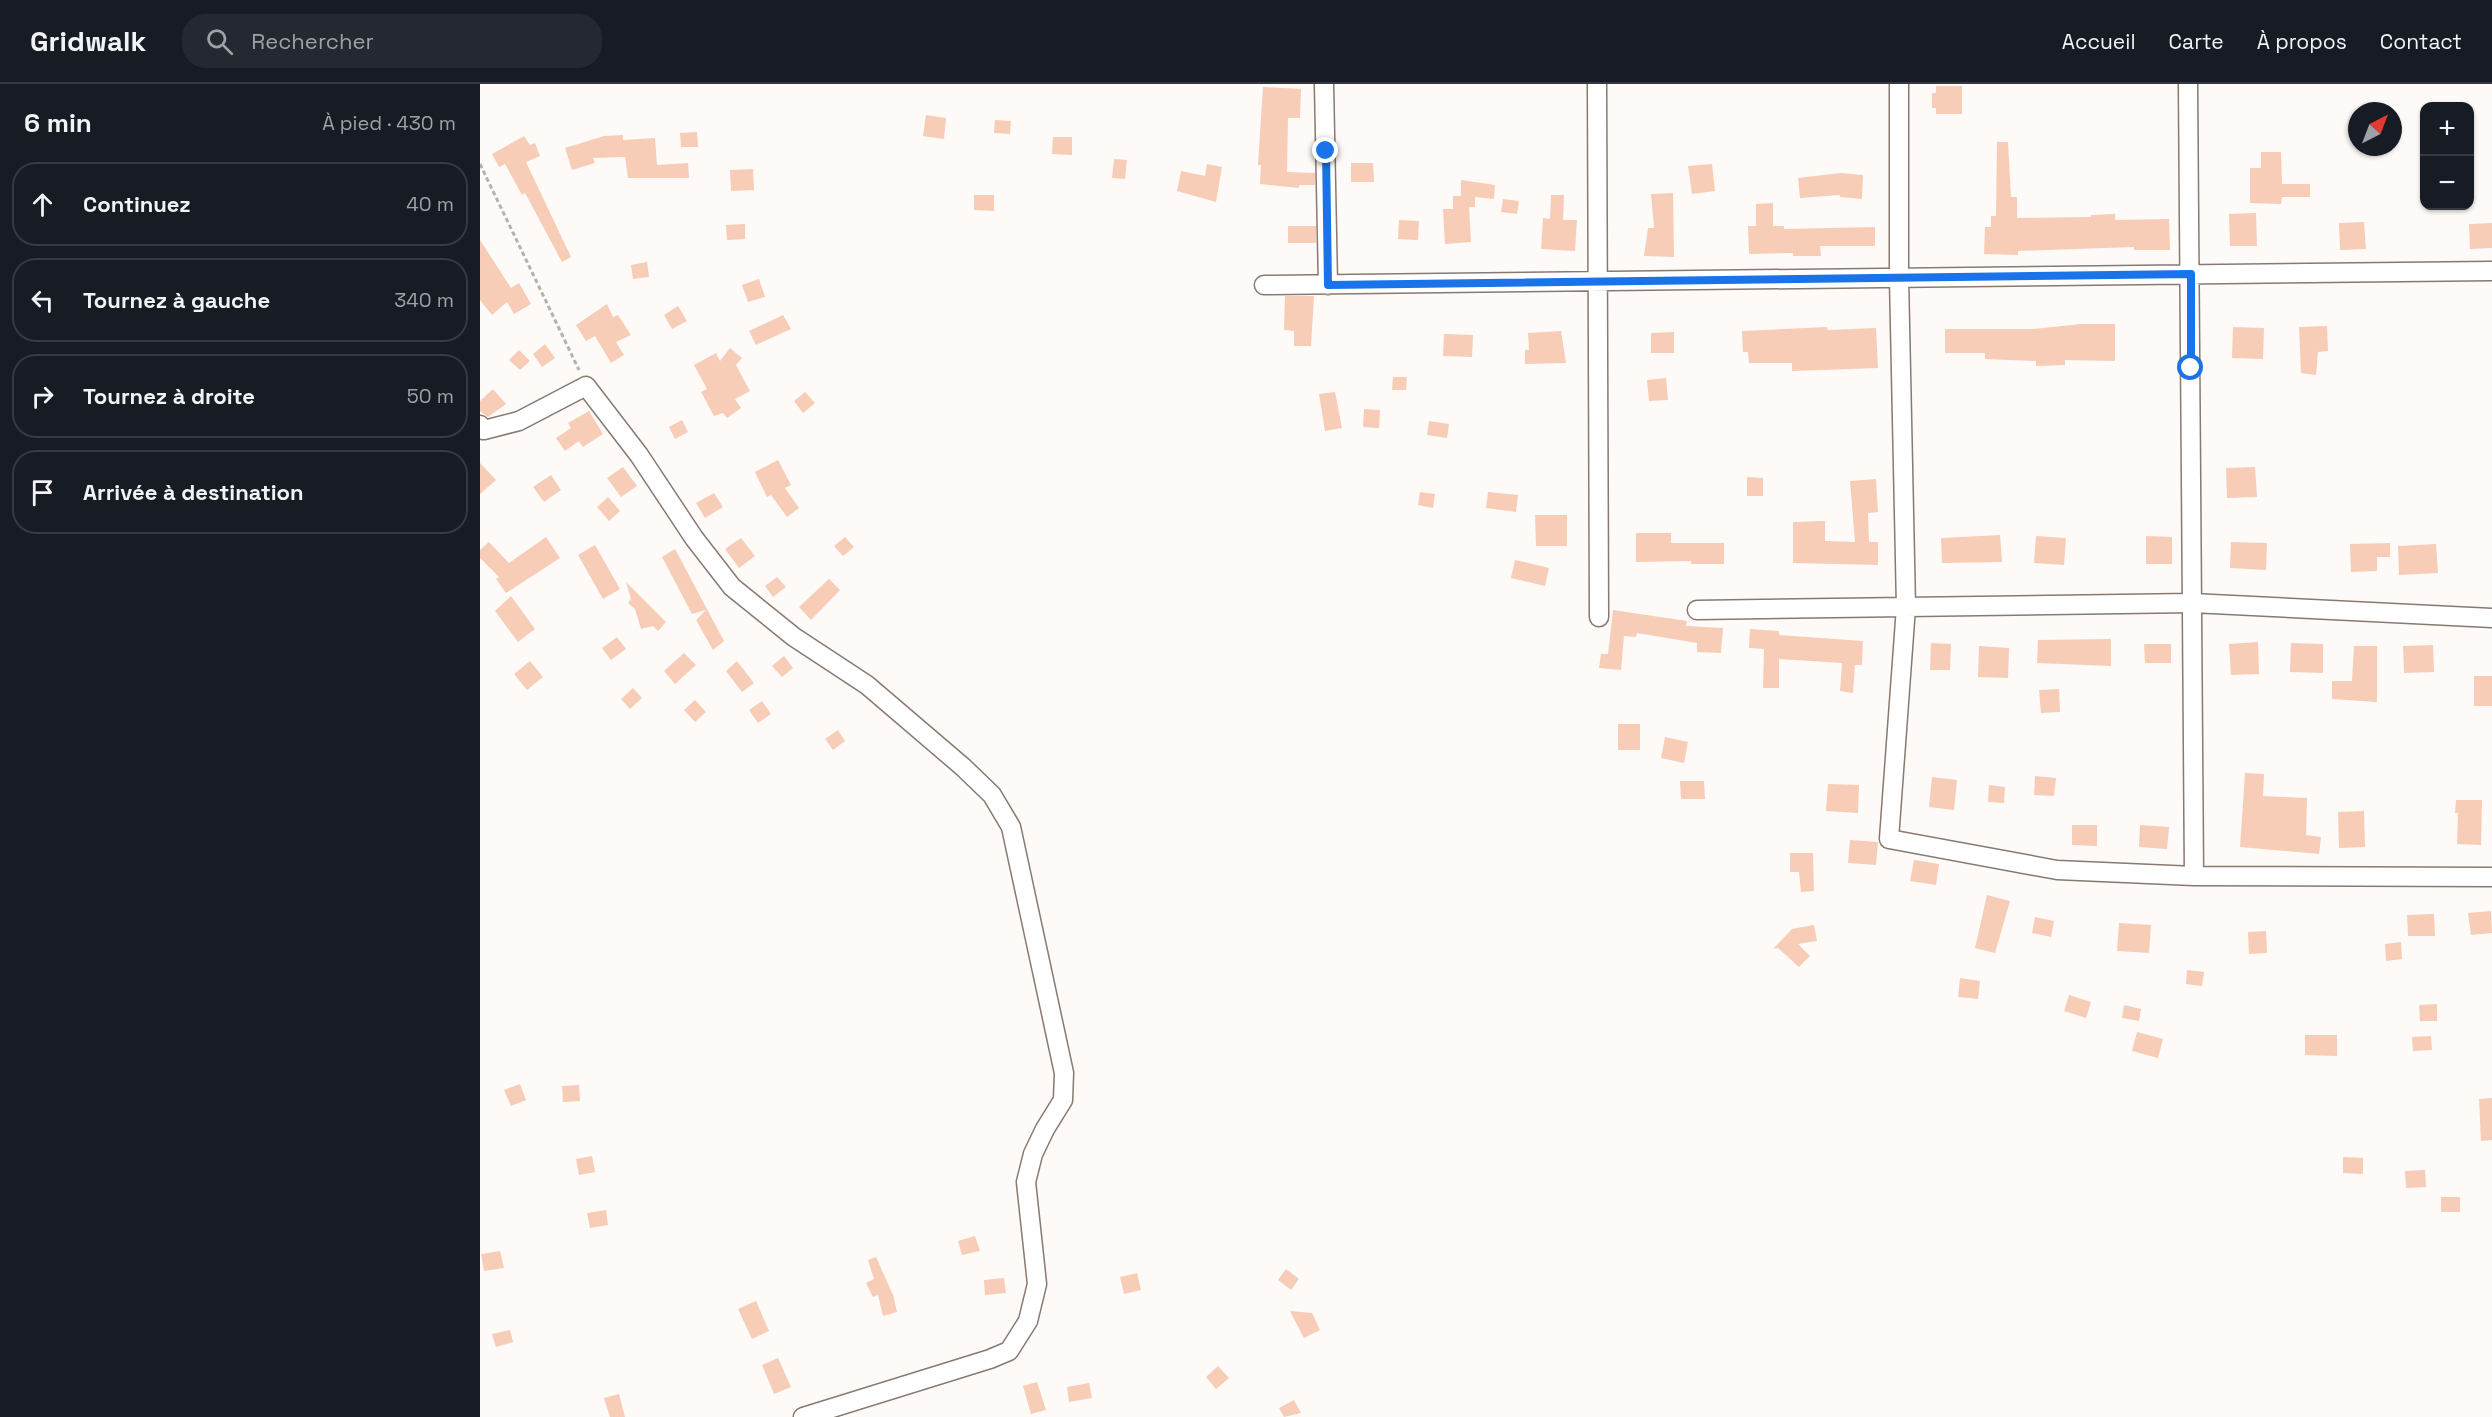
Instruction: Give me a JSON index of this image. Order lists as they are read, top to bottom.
{
  "north": "top right",
  "page": {
    "header": "Gridwalk",
    "search": "Rechercher",
    "nav": [
      "Accueil",
      "Carte",
      "À propos",
      "Contact"
    ],
    "heading": ["6 min", "À pied · 430 m"],
    "map_buttons": ["+", "−"],
    "list": [
      ["Continuez", "40 m"],
      ["Tournez à gauche", "340 m"],
      ["Tournez à droite", "50 m"],
      "Arrivée à destination"
    ]
  }
}
